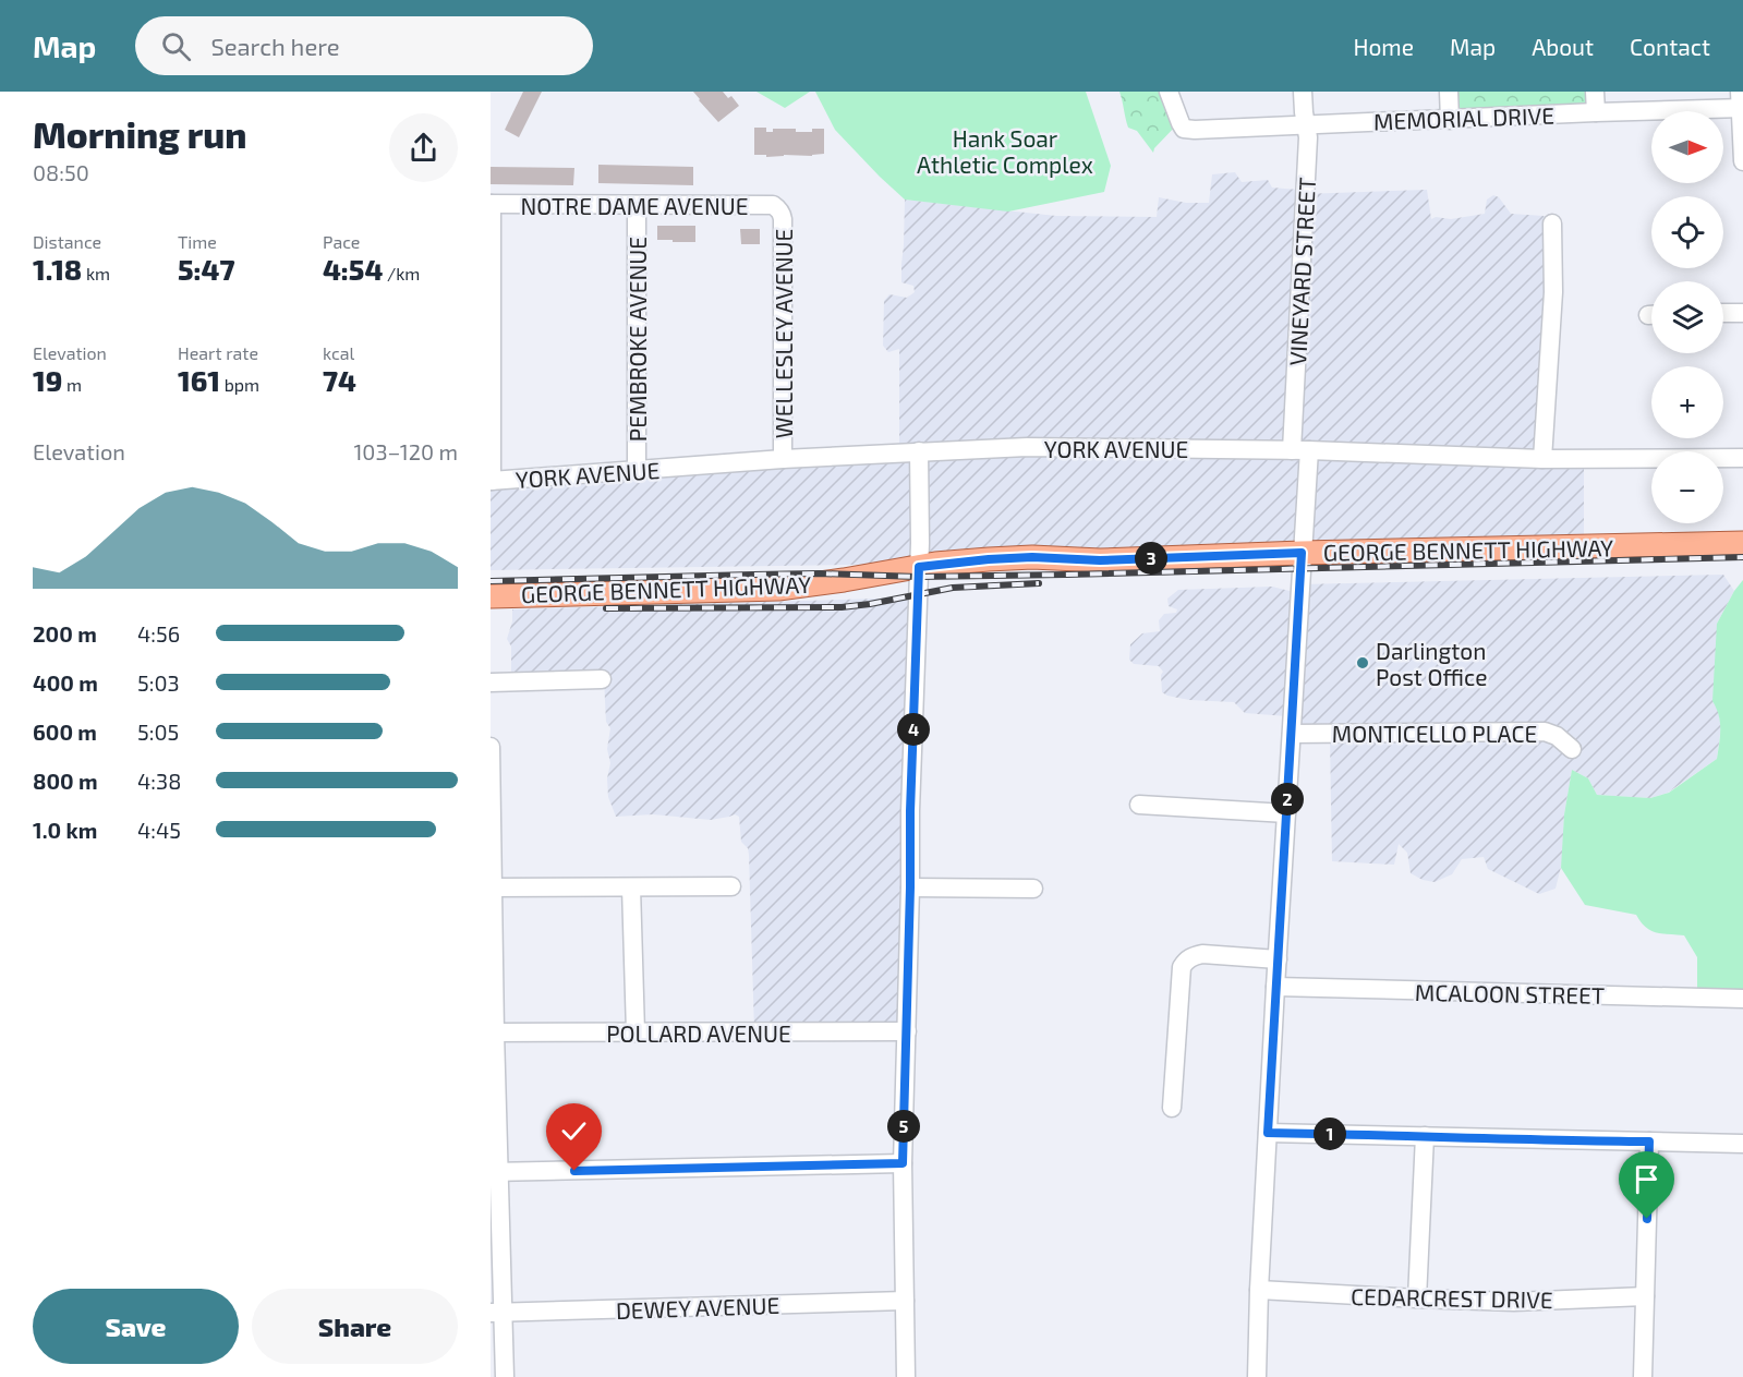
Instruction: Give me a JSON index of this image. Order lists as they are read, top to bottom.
{
  "streets": {
    "main road": ["GEORGE BENNETT HIGHWAY"],
    "street": [
      "MEMORIAL DRIVE",
      "NOTRE DAME AVENUE",
      "VINEYARD STREET",
      "WELLESLEY AVENUE",
      "PEMBROKE AVENUE",
      "YORK AVENUE",
      "MONTICELLO PLACE",
      "MCALOON STREET",
      "POLLARD AVENUE",
      "CEDARCREST DRIVE",
      "DEWEY AVENUE"
    ]
  },
  "crossings": [
    ["MEMORIAL DRIVE", "VINEYARD STREET"],
    ["NOTRE DAME AVENUE", "WELLESLEY AVENUE"],
    ["NOTRE DAME AVENUE", "PEMBROKE AVENUE"],
    ["VINEYARD STREET", "YORK AVENUE"],
    ["VINEYARD STREET", "GEORGE BENNETT HIGHWAY"],
    ["VINEYARD STREET", "MONTICELLO PLACE"],
    ["VINEYARD STREET", "MCALOON STREET"],
    ["VINEYARD STREET", "CEDARCREST DRIVE"],
    ["WELLESLEY AVENUE", "YORK AVENUE"],
    ["PEMBROKE AVENUE", "YORK AVENUE"]
  ],
  "parks": ["Hank Soar Athletic Complex"],
  "places": ["Darlington Post Office"],
  "north": "right",
  "page": {
    "header": "Map",
    "search": "Search here",
    "nav": [
      "Home",
      "Map",
      "About",
      "Contact"
    ],
    "heading": ["Morning run", "08:50"],
    "map_buttons": ["+", "−"],
    "stats": [
      ["Distance", "1.18 km"],
      ["Time", "5:47"],
      ["Pace", "4:54 /km"],
      ["Elevation", "19 m"],
      ["Heart rate", "161 bpm"],
      ["kcal", "74"]
    ],
    "chart": ["Elevation", "103–120 m"],
    "pins": [
      "3",
      "4",
      "2",
      "5",
      "1"
    ],
    "list": [
      {
        "name": "200 m",
        "note": "4:56"
      },
      {
        "name": "400 m",
        "note": "5:03"
      },
      {
        "name": "600 m",
        "note": "5:05"
      },
      {
        "name": "800 m",
        "note": "4:38"
      },
      {
        "name": "1.0 km",
        "note": "4:45"
      }
    ],
    "buttons": ["Save", "Share"]
  }
}
